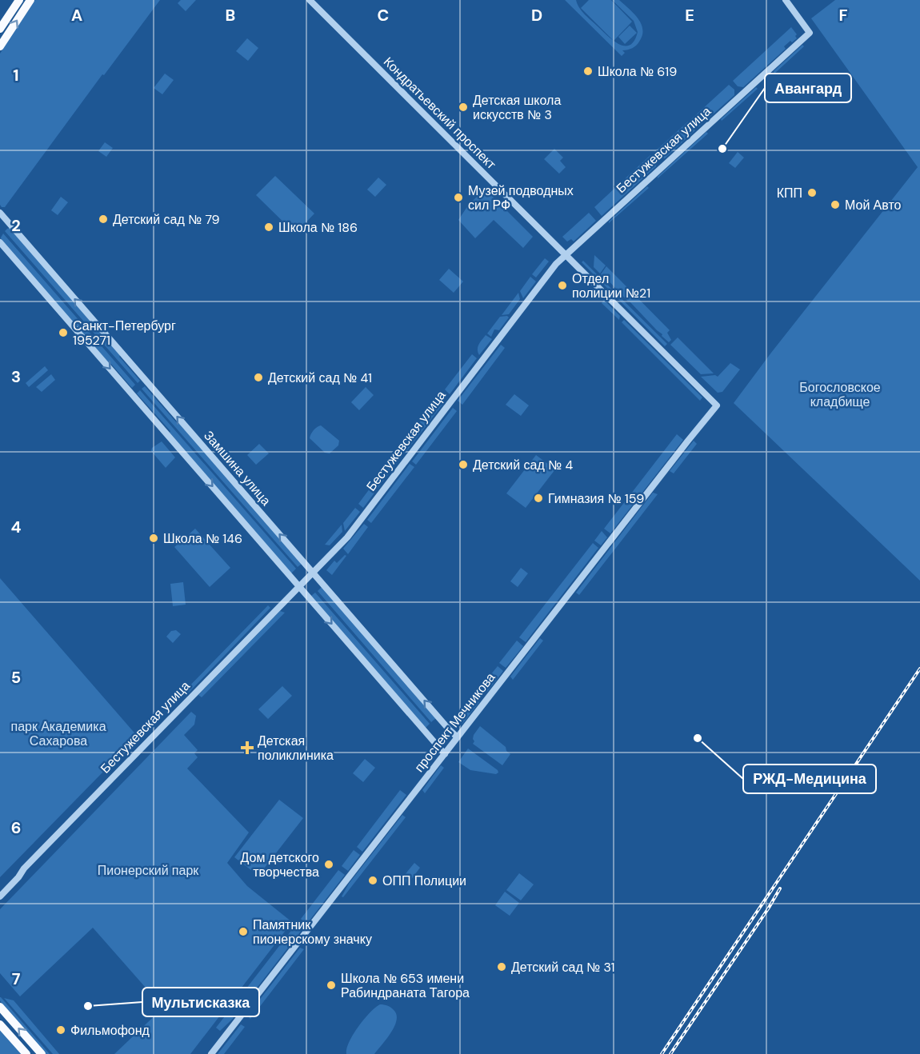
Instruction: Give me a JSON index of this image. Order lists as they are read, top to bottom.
{
  "streets": {
    "street": [
      "Кондратьевский проспект",
      "Бестужевская улица",
      "Замшина улица",
      "проспект Мечникова"
    ]
  },
  "crossings": [
    ["Кондратьевский проспект", "Бестужевская улица"],
    ["Кондратьевский проспект", "проспект Мечникова"],
    ["Бестужевская улица", "Замшина улица"],
    ["Замшина улица", "проспект Мечникова"]
  ],
  "parks": ["Богословское кладбище", "парк Академика Сахарова", "Пионерский парк"],
  "places": {
    "other": [
      "Школа № 619",
      "Детская школа искусств № 3",
      "Авангард",
      "КПП",
      "Музей подводных сил РФ",
      "Мой Авто",
      "Детский сад № 79",
      "Школа № 186",
      "Отдел полиции №21",
      "Санкт-Петербург 195271",
      "Детский сад № 41",
      "Детский сад № 4",
      "Гимназия № 159",
      "Школа № 146",
      "РЖД-Медицина",
      "Дом детского творчества",
      "ОПП Полиции",
      "Памятник пионерскому значку",
      "Детский сад № 31",
      "Школа № 653 имени Рабиндраната Тагора",
      "Мультисказка",
      "Фильмофонд"
    ],
    "health": ["Детская поликлиника"]
  },
  "grid": {
    "columns": [
      "A",
      "B",
      "C",
      "D",
      "E",
      "F"
    ],
    "rows": [
      "1",
      "2",
      "3",
      "4",
      "5",
      "6",
      "7"
    ]
  }
}
